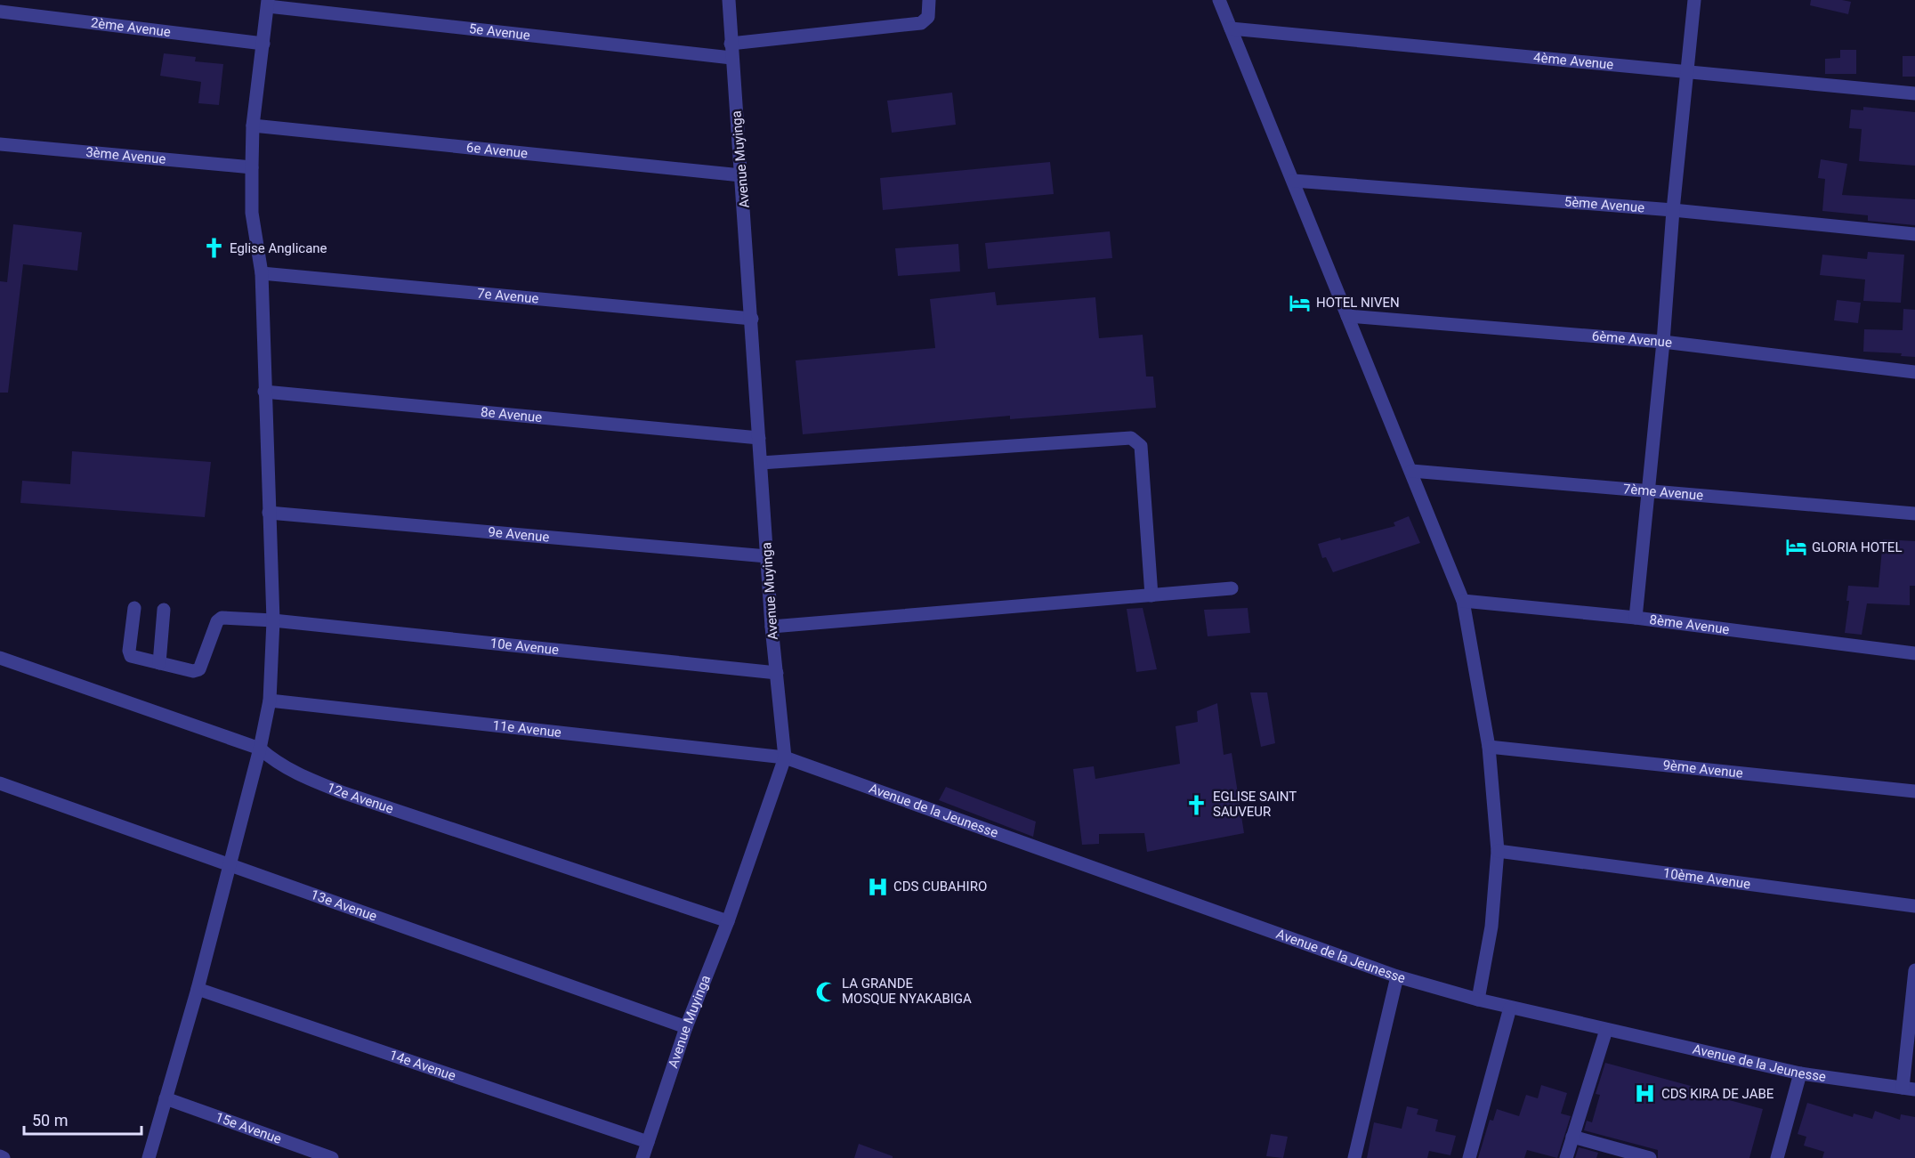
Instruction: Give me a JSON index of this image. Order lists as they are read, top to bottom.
{
  "streets": {
    "street": [
      "2ème Avenue",
      "5e Avenue",
      "4ème Avenue",
      "6e Avenue",
      "3ème Avenue",
      "Avenue Muyinga",
      "5ème Avenue",
      "7e Avenue",
      "6ème Avenue",
      "8e Avenue",
      "7ème Avenue",
      "9e Avenue",
      "8ème Avenue",
      "10e Avenue",
      "11e Avenue",
      "9ème Avenue",
      "12e Avenue",
      "Avenue de la Jeunesse",
      "10ème Avenue",
      "13e Avenue",
      "14e Avenue",
      "15e Avenue"
    ]
  },
  "crossings": [
    ["5e Avenue", "Avenue Muyinga"],
    ["6e Avenue", "Avenue Muyinga"],
    ["Avenue Muyinga", "7e Avenue"],
    ["Avenue Muyinga", "8e Avenue"],
    ["Avenue Muyinga", "9e Avenue"],
    ["Avenue Muyinga", "10e Avenue"],
    ["Avenue Muyinga", "11e Avenue"],
    ["Avenue Muyinga", "12e Avenue"],
    ["Avenue Muyinga", "Avenue de la Jeunesse"],
    ["Avenue Muyinga", "13e Avenue"],
    ["Avenue Muyinga", "14e Avenue"],
    ["11e Avenue", "Avenue de la Jeunesse"]
  ],
  "places": {
    "church": ["Eglise Anglicane", "EGLISE SAINT SAUVEUR"],
    "hotel": ["HOTEL NIVEN", "GLORIA HOTEL"],
    "hospital": ["CDS CUBAHIRO", "CDS KIRA DE JABE"],
    "mosque": ["LA GRANDE MOSQUE NYAKABIGA"]
  },
  "scale_bar": "50 m"
}
